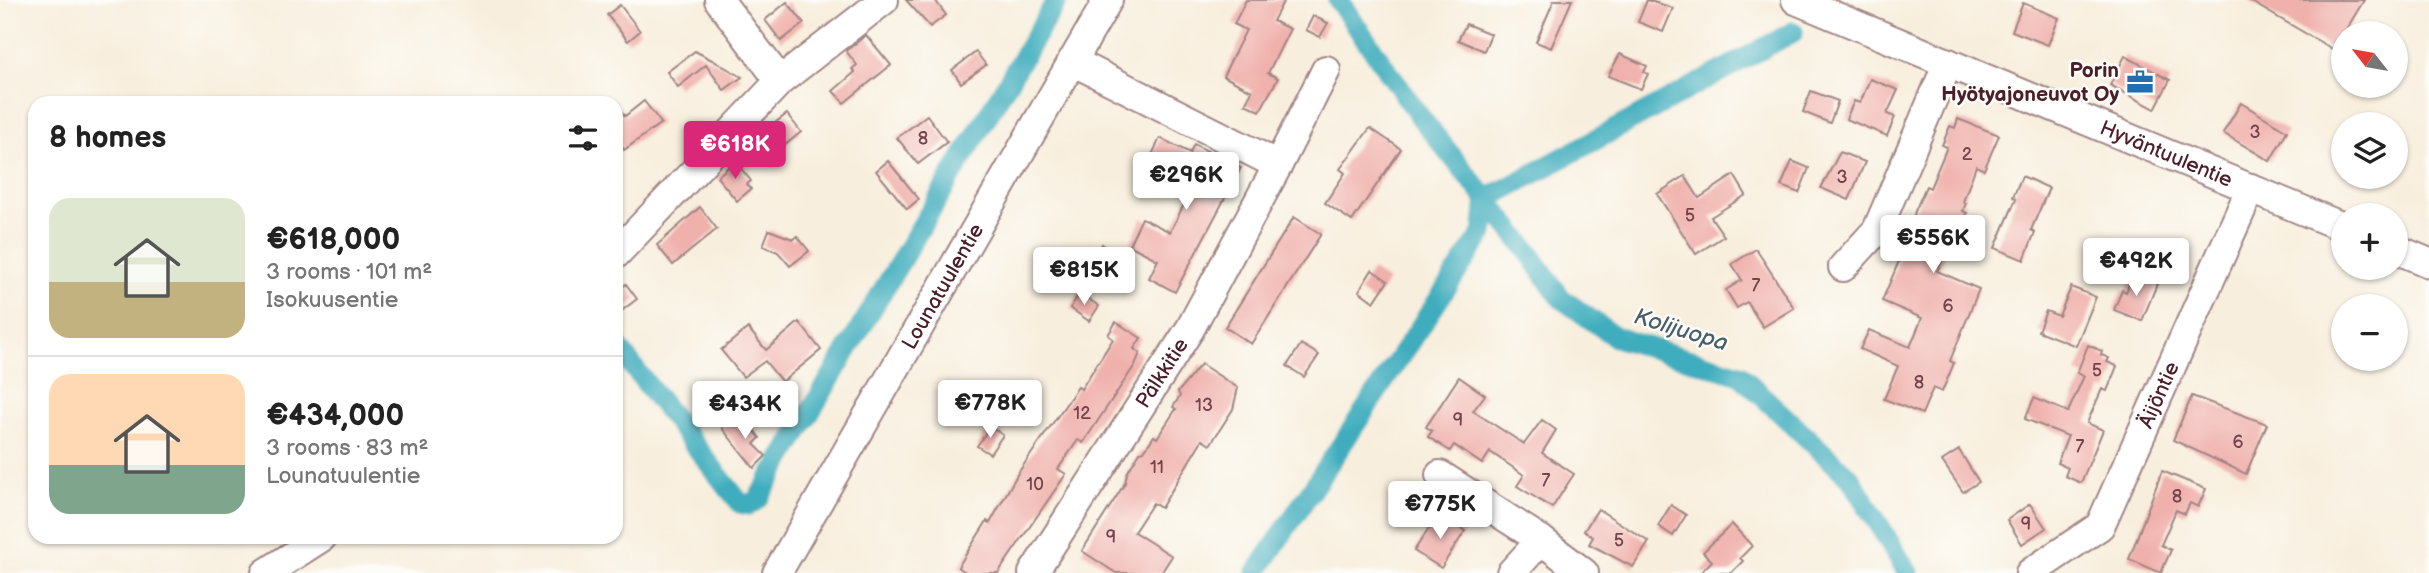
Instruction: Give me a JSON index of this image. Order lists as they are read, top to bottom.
{
  "streets": {
    "street": [
      "Hyväntuulentie",
      "Lounatuulentie",
      "Pälkkitie",
      "Äijöntie"
    ]
  },
  "crossings": [
    ["Hyväntuulentie", "Äijöntie"]
  ],
  "water": ["Kolijuopa"],
  "places": {
    "office": ["Porin Hyötyajoneuvot Oy"]
  },
  "house_numbers": [
    "3",
    "8",
    "2",
    "3",
    "5",
    "7",
    "6",
    "5",
    "8",
    "13",
    "12",
    "9",
    "6",
    "7",
    "11",
    "7",
    "10",
    "8",
    "9",
    "9",
    "5"
  ],
  "north": "top left",
  "page": {
    "map_buttons": ["+", "−"],
    "heading": "8 homes",
    "price": [
      "€618K",
      "€296K",
      "€556K",
      "€492K",
      "€815K",
      "€778K",
      "€434K",
      "€775K"
    ],
    "list": [
      {
        "name": "€618,000",
        "note": "3 rooms · 101 m² · Isokuusentie"
      },
      {
        "name": "€434,000",
        "note": "3 rooms · 83 m² · Lounatuulentie"
      }
    ]
  }
}
